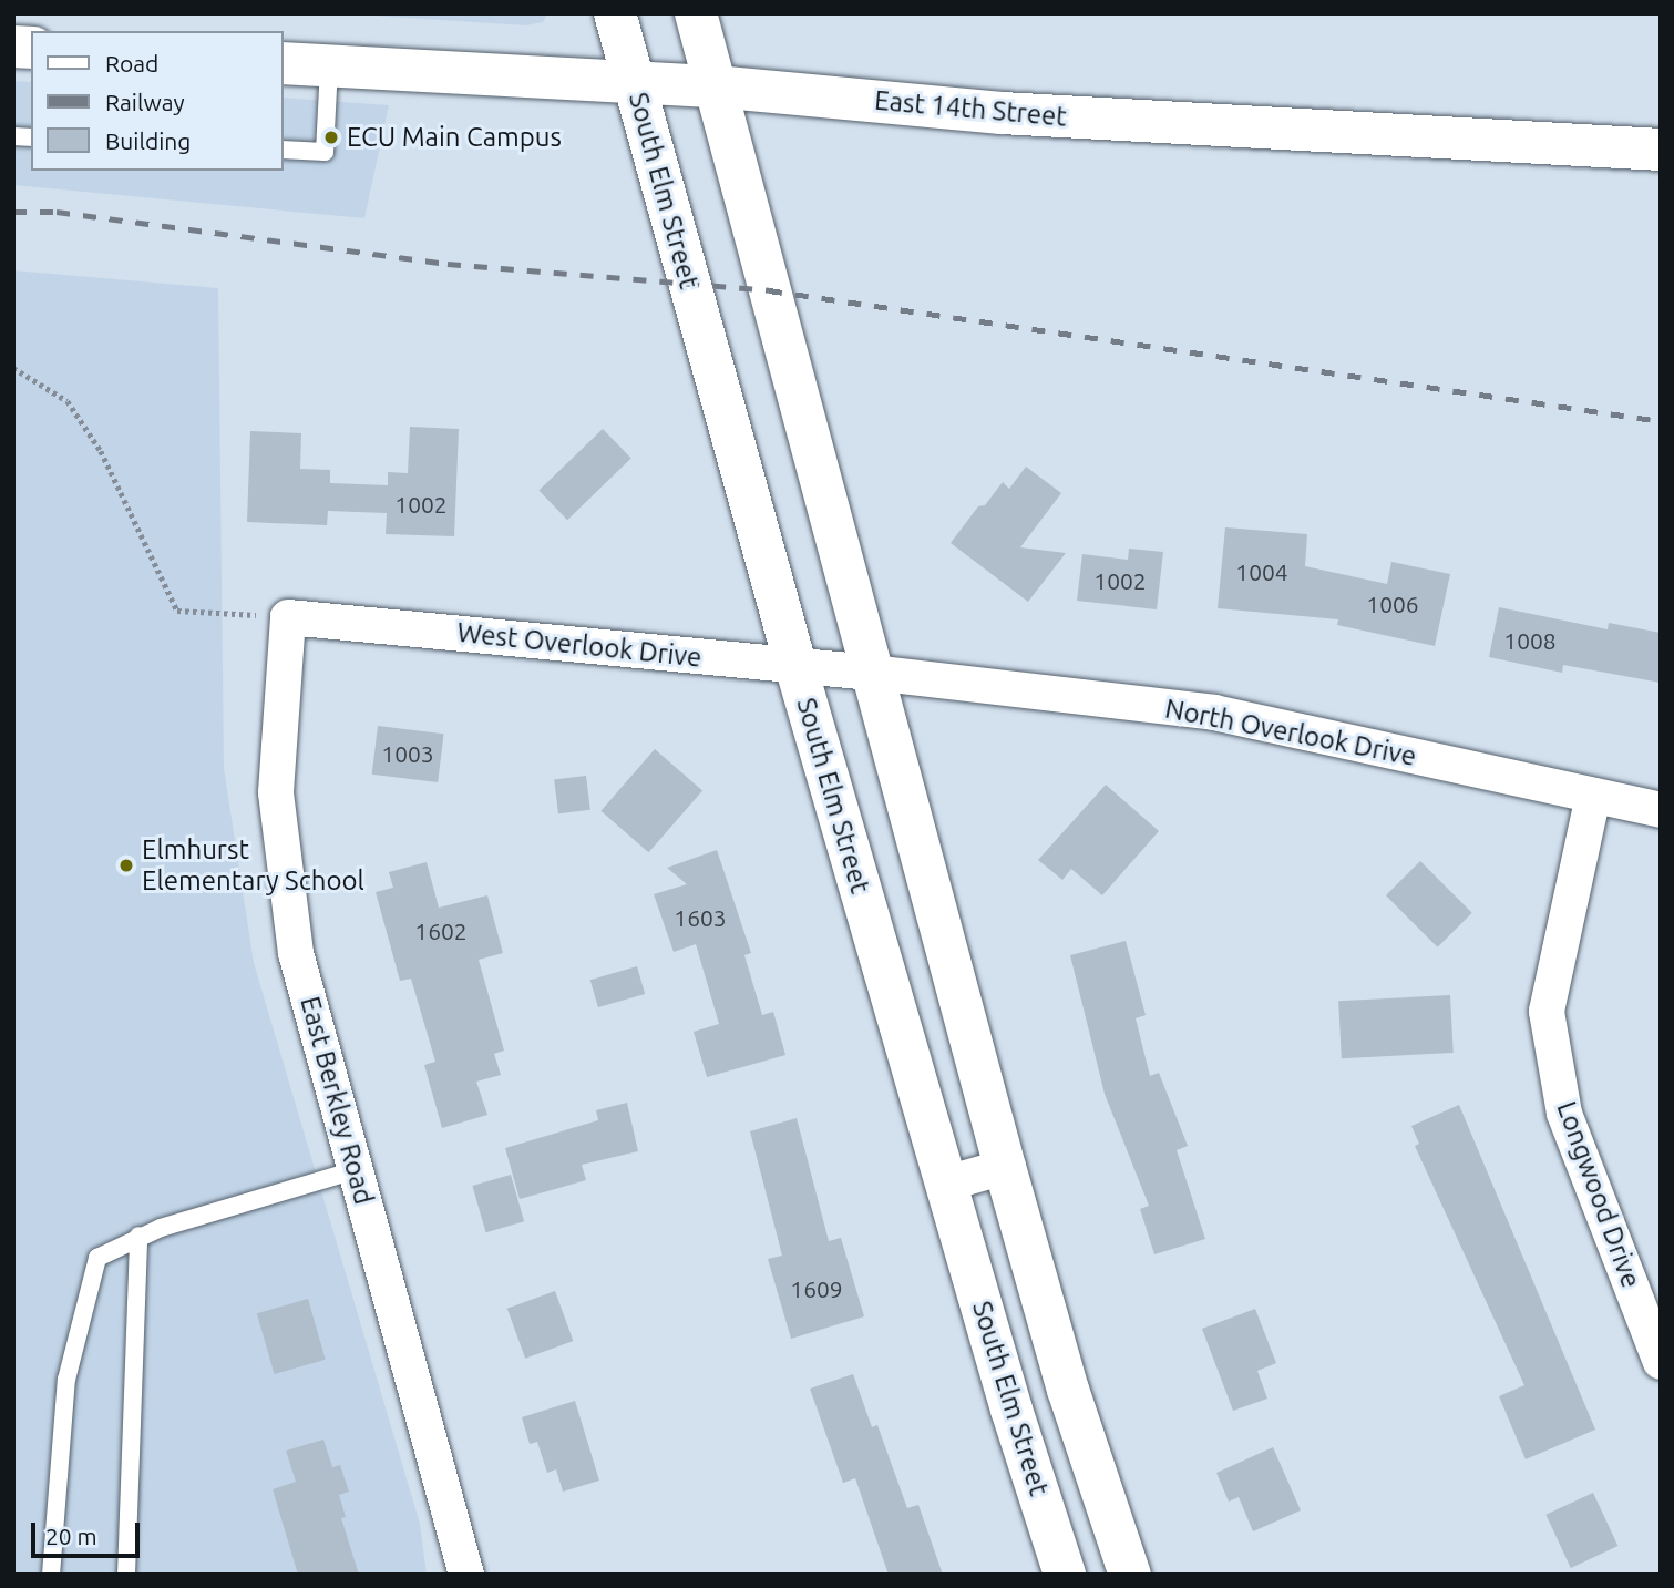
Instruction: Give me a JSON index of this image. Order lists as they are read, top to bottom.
{
  "streets": {
    "street": [
      "East 14th Street",
      "South Elm Street",
      "West Overlook Drive",
      "North Overlook Drive",
      "East Berkley Road",
      "Longwood Drive"
    ]
  },
  "crossings": [
    ["East 14th Street", "South Elm Street"],
    ["South Elm Street", "West Overlook Drive"],
    ["West Overlook Drive", "North Overlook Drive"],
    ["West Overlook Drive", "East Berkley Road"],
    ["North Overlook Drive", "Longwood Drive"]
  ],
  "places": ["ECU Main Campus", "Elmhurst Elementary School"],
  "house_numbers": [
    "1002",
    "1004",
    "1002",
    "1006",
    "1008",
    "1003",
    "1603",
    "1602",
    "1609"
  ],
  "legend": ["Road", "Railway", "Building"],
  "scale_bar": "20 m"
}
